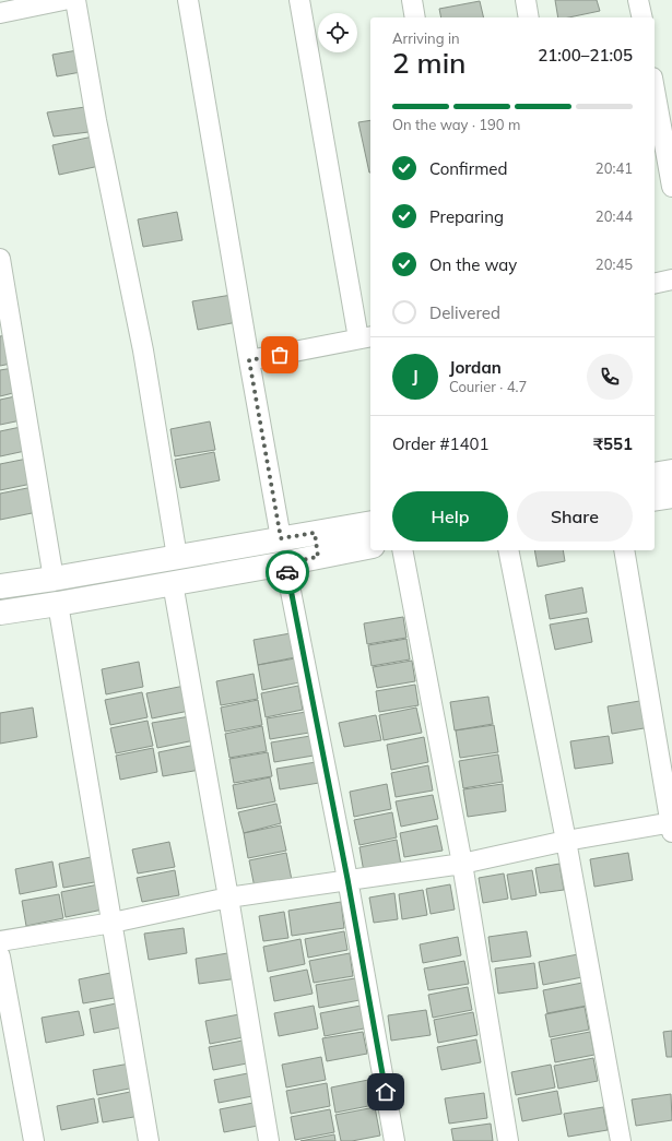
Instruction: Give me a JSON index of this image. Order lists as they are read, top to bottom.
{
  "page": {
    "heading": ["2 min", "Arriving in", "21:00–21:05"],
    "panel": [
      "Jordan",
      "Courier · 4.7",
      "Order #1401",
      "₹551"
    ],
    "bar": "On the way · 190 m",
    "list": [
      ["Confirmed", "20:41"],
      ["Preparing", "20:44"],
      ["On the way", "20:45"],
      "Delivered"
    ],
    "round": "J",
    "buttons": ["Help", "Share"]
  }
}
